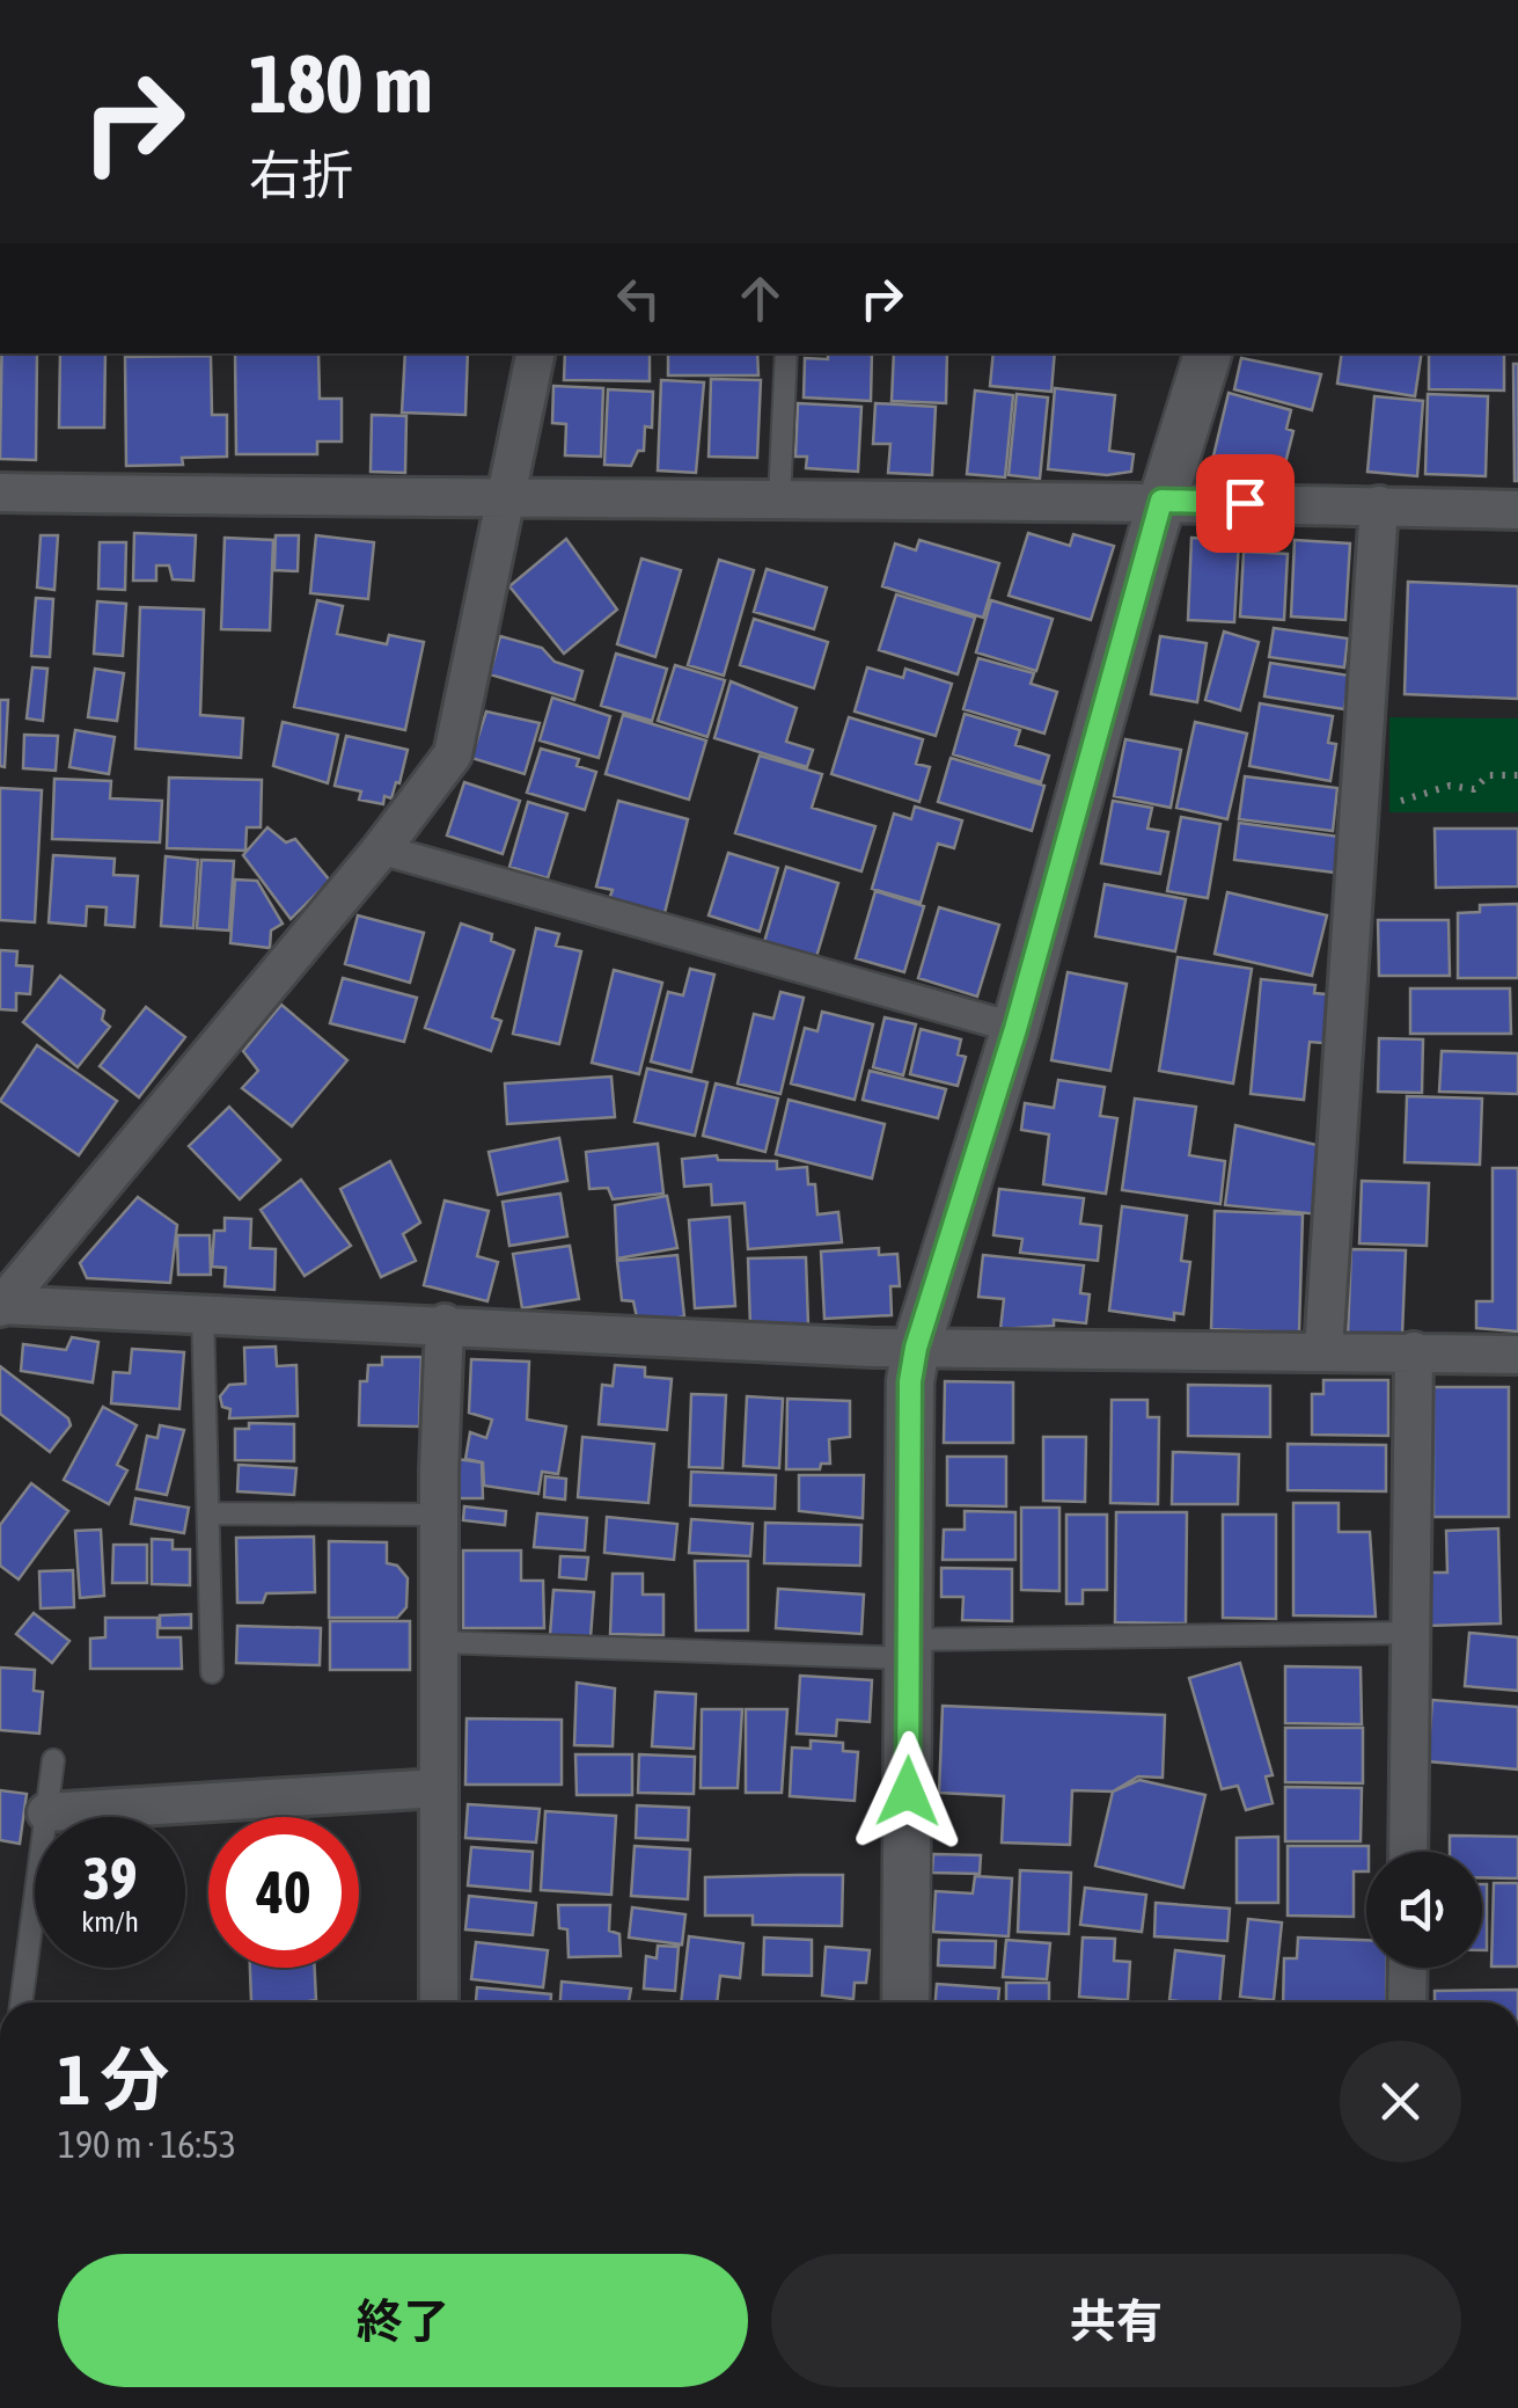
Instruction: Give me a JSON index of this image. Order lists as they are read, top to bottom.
{
  "page": {
    "turn": ["180 m", "右折"],
    "speed": "39 km/h",
    "limit": "40",
    "heading": ["1 分", "190 m · 16:53"],
    "buttons": ["終了", "共有"]
  }
}
